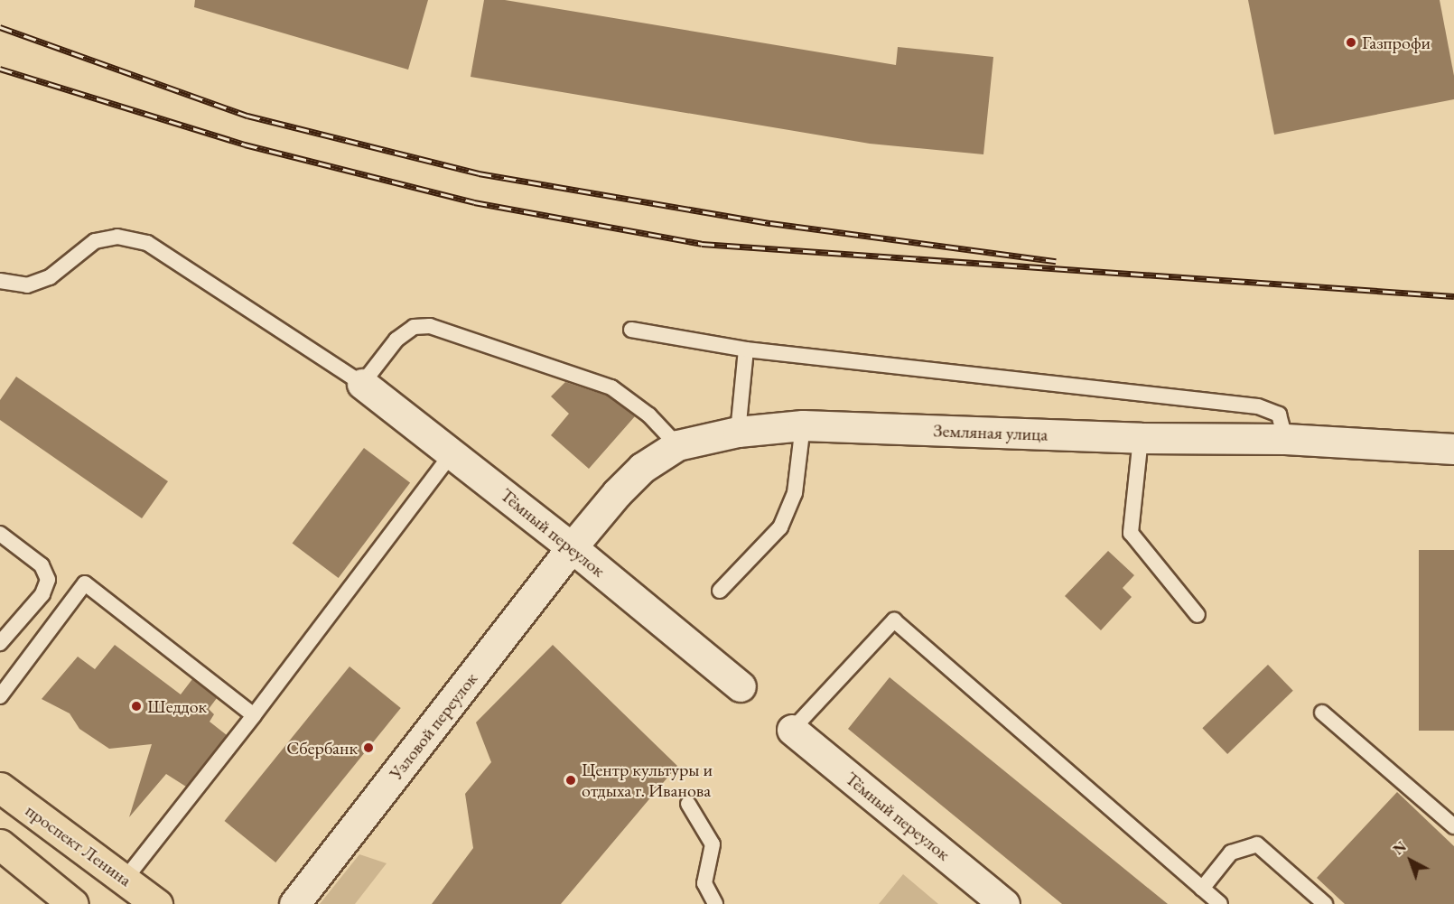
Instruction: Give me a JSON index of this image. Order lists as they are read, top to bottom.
{
  "streets": {
    "highway": ["проспект Ленина"],
    "street": ["Земляная улица", "Тёмный переулок", "Узловой переулок"]
  },
  "crossings": [
    ["Земляная улица", "Тёмный переулок"],
    ["Земляная улица", "Узловой переулок"],
    ["Тёмный переулок", "Узловой переулок"]
  ],
  "places": [
    "Газпрофи",
    "Шеддок",
    "Сбербанк",
    "Центр культуры и отдыха г. Иванова"
  ],
  "north": "top left"
}
